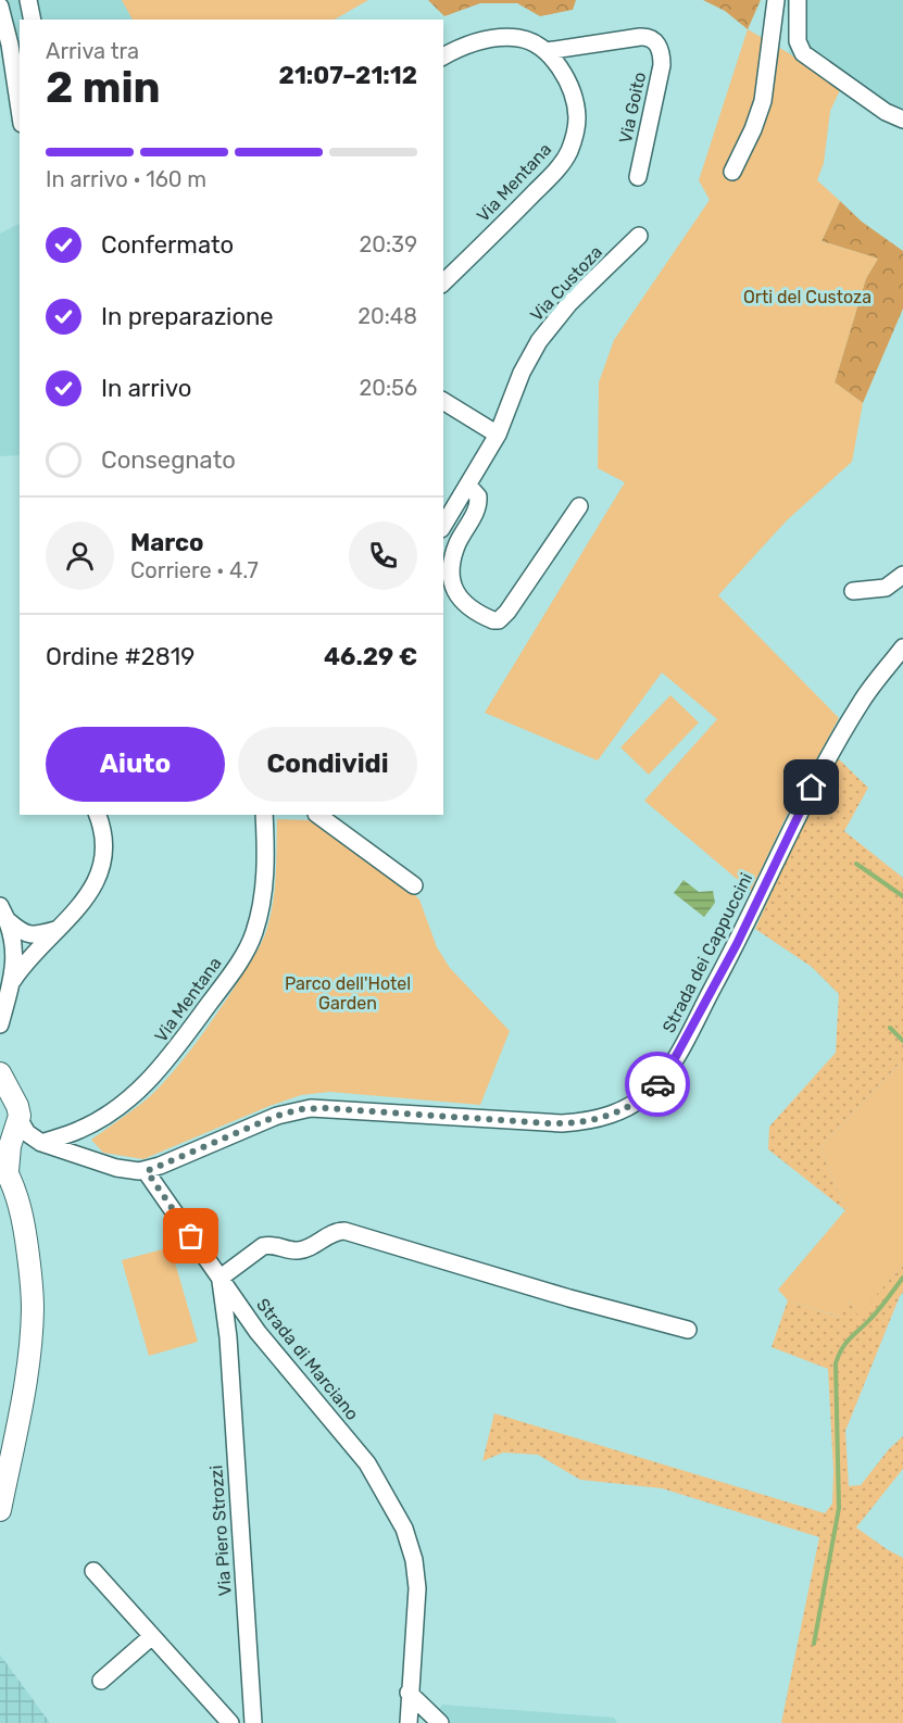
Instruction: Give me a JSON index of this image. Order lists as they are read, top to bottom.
{
  "streets": {
    "street": [
      "Via Goito",
      "Via Mentana",
      "Via Custoza",
      "Strada dei Cappuccini",
      "Strada di Marciano",
      "Via Piero Strozzi"
    ]
  },
  "crossings": [
    ["Via Goito", "Via Mentana"],
    ["Strada dei Cappuccini", "Strada di Marciano"],
    ["Strada di Marciano", "Via Piero Strozzi"]
  ],
  "parks": ["Orti del Custoza", "Parco dell'Hotel Garden"],
  "page": {
    "heading": ["2 min", "Arriva tra", "21:07–21:12"],
    "panel": [
      "Marco",
      "Corriere · 4.7",
      "Ordine #2819",
      "46.29 €"
    ],
    "bar": "In arrivo · 160 m",
    "list": [
      ["Confermato", "20:39"],
      ["In preparazione", "20:48"],
      ["In arrivo", "20:56"],
      "Consegnato"
    ],
    "buttons": ["Aiuto", "Condividi"]
  }
}
